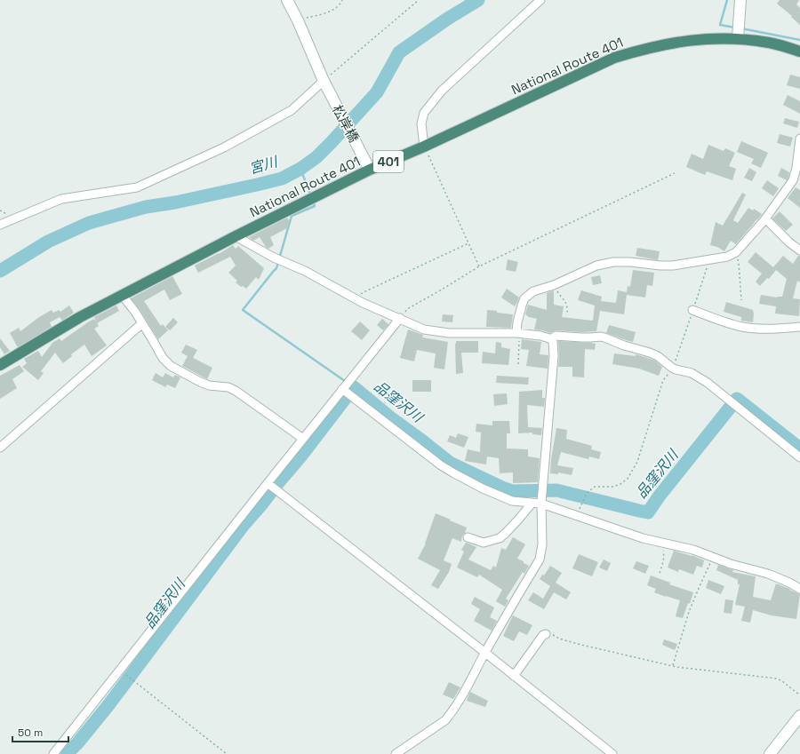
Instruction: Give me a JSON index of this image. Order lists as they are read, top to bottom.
{
  "streets": {
    "highway": ["National Route 401", "401"],
    "main road": ["松岸橋"]
  },
  "crossings": [
    ["National Route 401", "松岸橋"]
  ],
  "water": ["宮川", "品窪沢川"],
  "scale_bar": "50 m"
}
